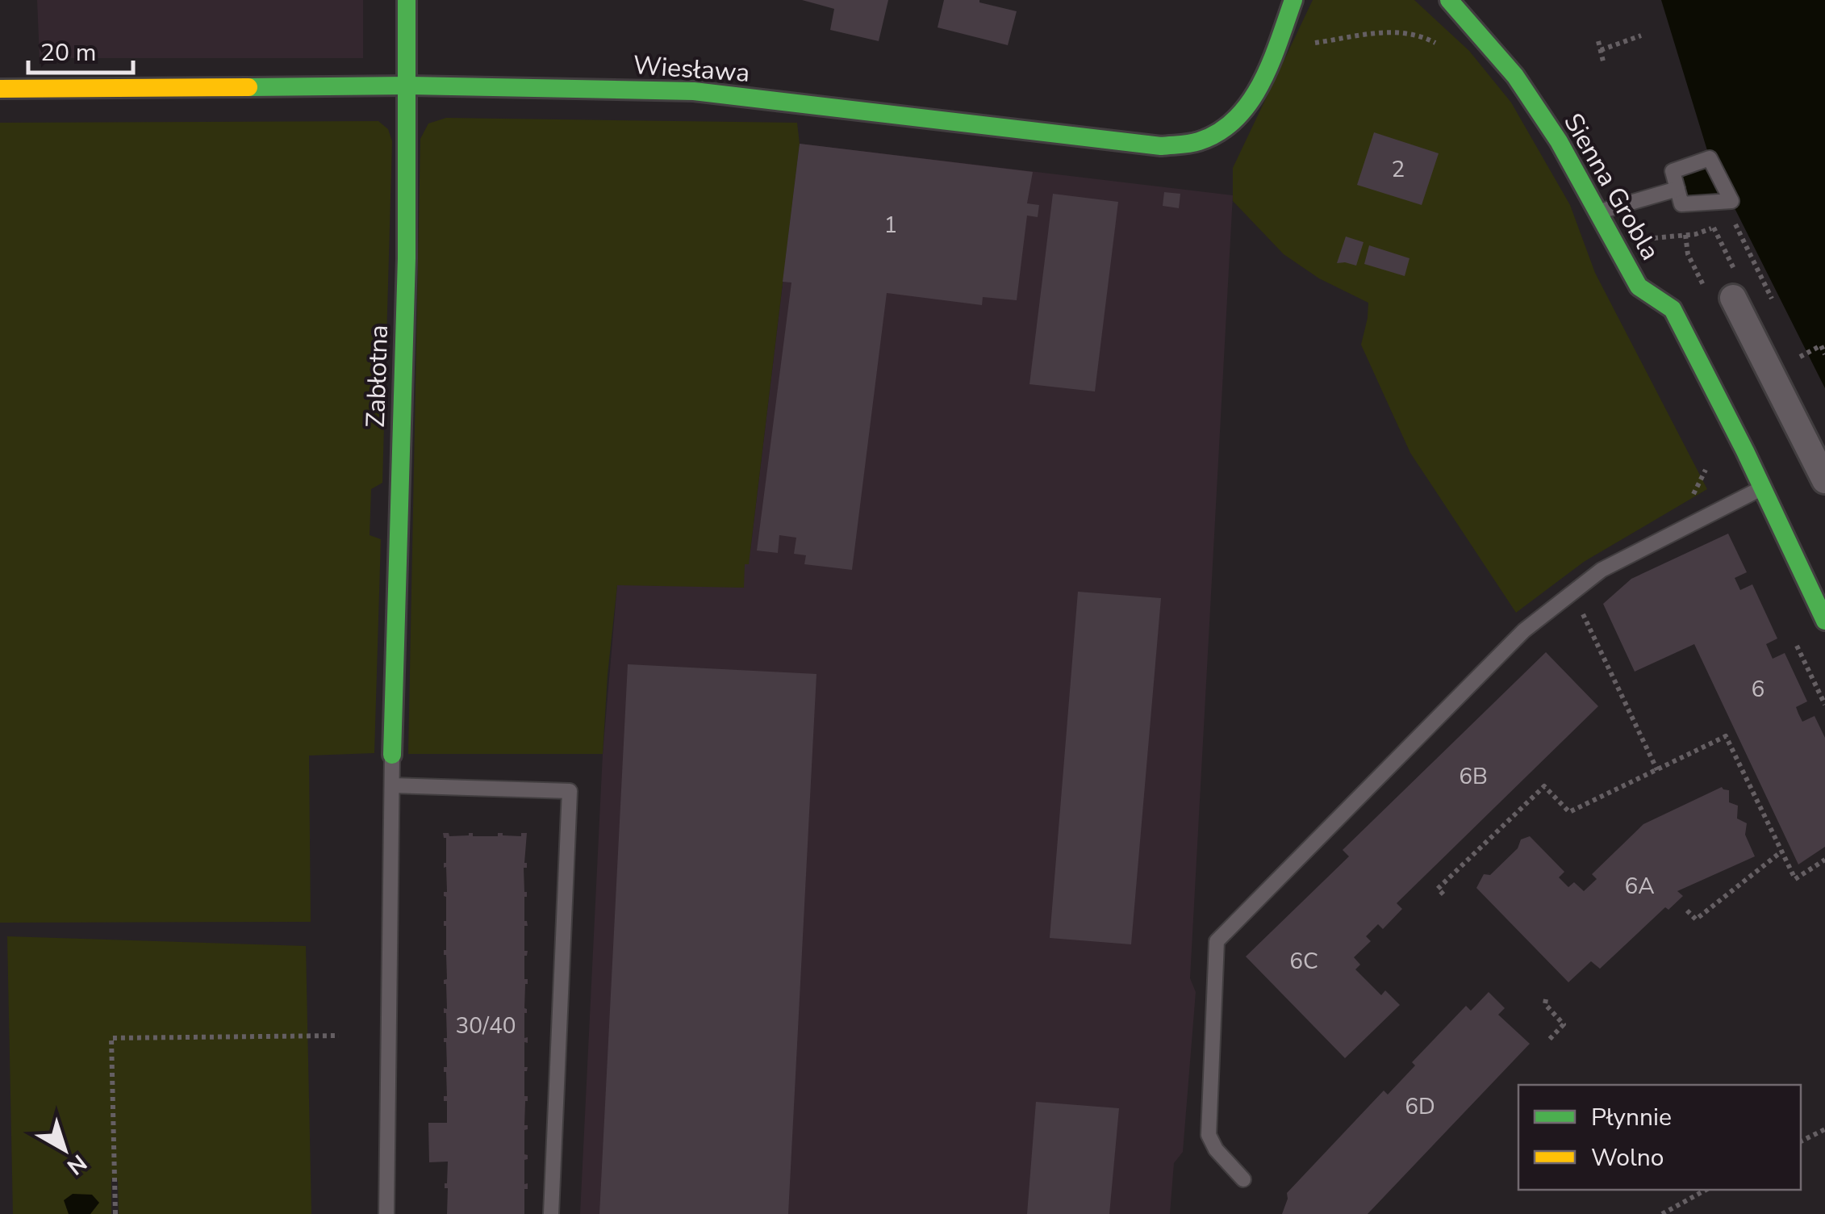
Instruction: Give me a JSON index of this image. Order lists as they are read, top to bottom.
{
  "streets": {
    "street": ["Wiesława", "Sienna Grobla", "Zabłotna"]
  },
  "crossings": [
    ["Wiesława", "Zabłotna"]
  ],
  "house_numbers": [
    "2",
    "1",
    "6",
    "6B",
    "6A",
    "6C",
    "30/40",
    "6D"
  ],
  "legend": ["Płynnie", "Wolno"],
  "scale_bar": "20 m",
  "north": "bottom right"
}
